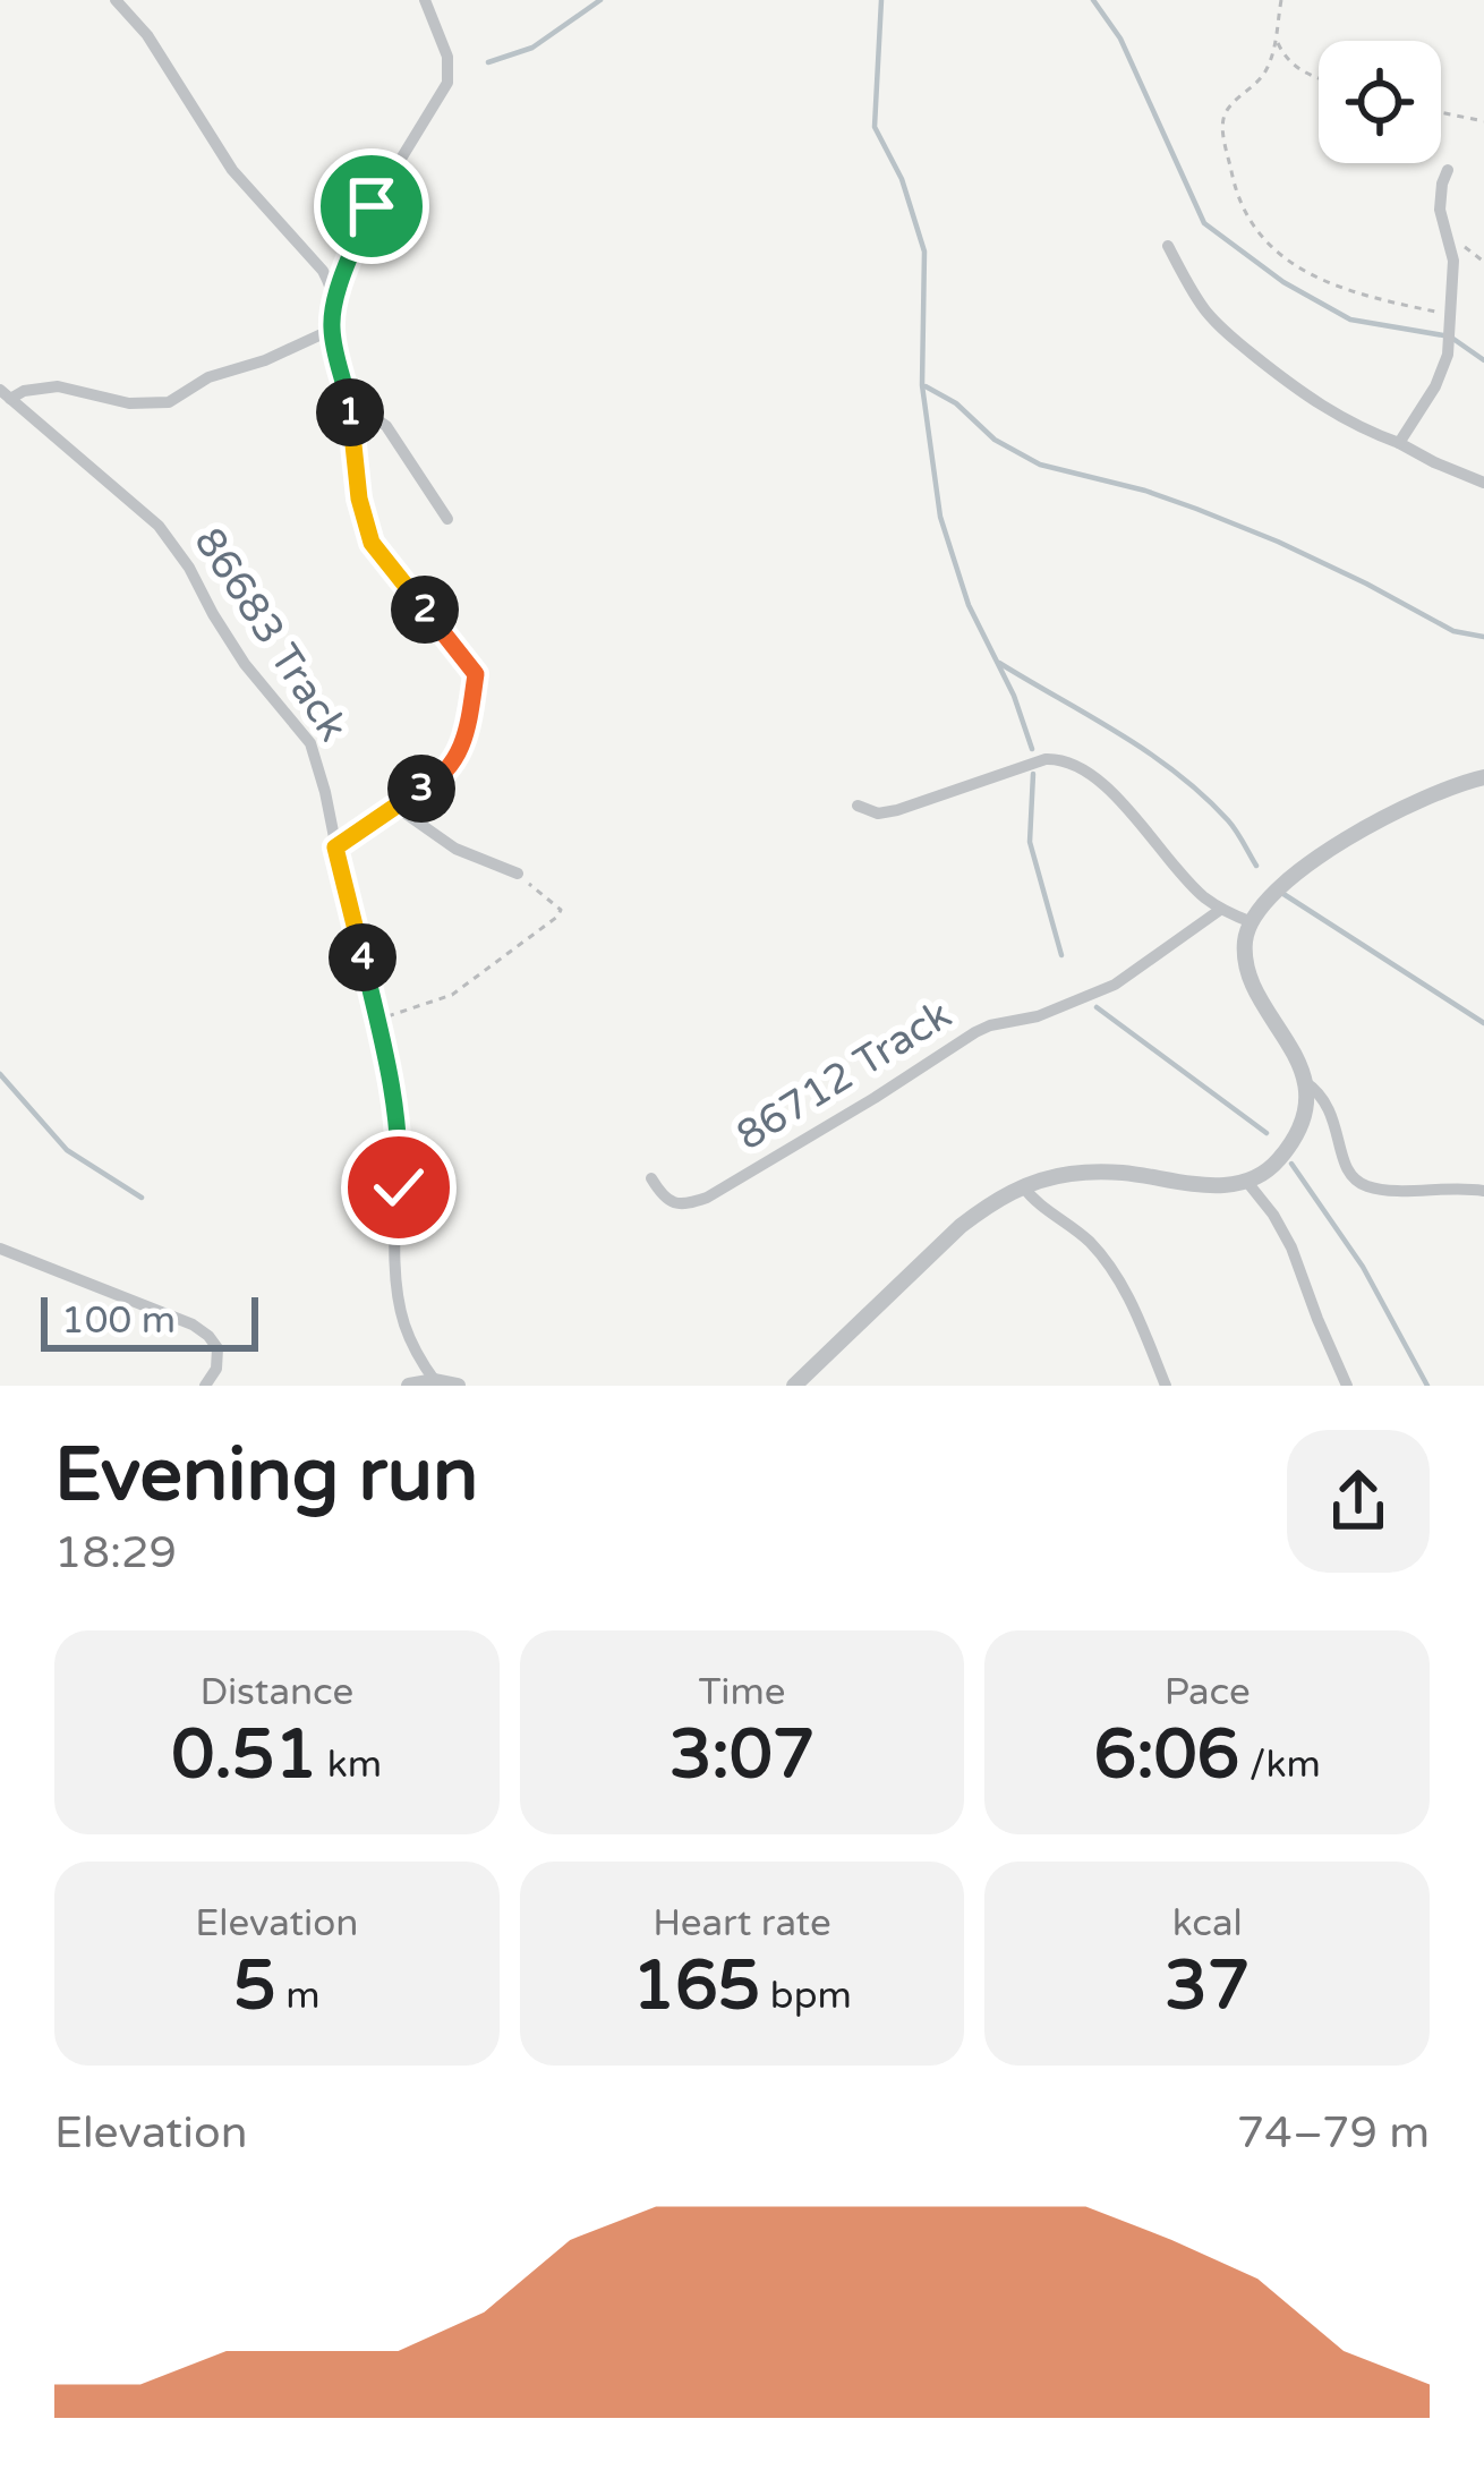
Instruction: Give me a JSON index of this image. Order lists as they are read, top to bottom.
{
  "streets": {
    "street": ["86683 Track", "86712 Track"]
  },
  "scale_bar": "100 m",
  "page": {
    "pins": [
      "1",
      "2",
      "3",
      "4"
    ],
    "scale": "100 m",
    "heading": ["Evening run", "18:29"],
    "stats": [
      ["Distance", "0.51 km"],
      ["Time", "3:07"],
      ["Pace", "6:06 /km"],
      ["Elevation", "5 m"],
      ["Heart rate", "165 bpm"],
      ["kcal", "37"]
    ],
    "chart": ["Elevation", "74–79 m"]
  }
}
